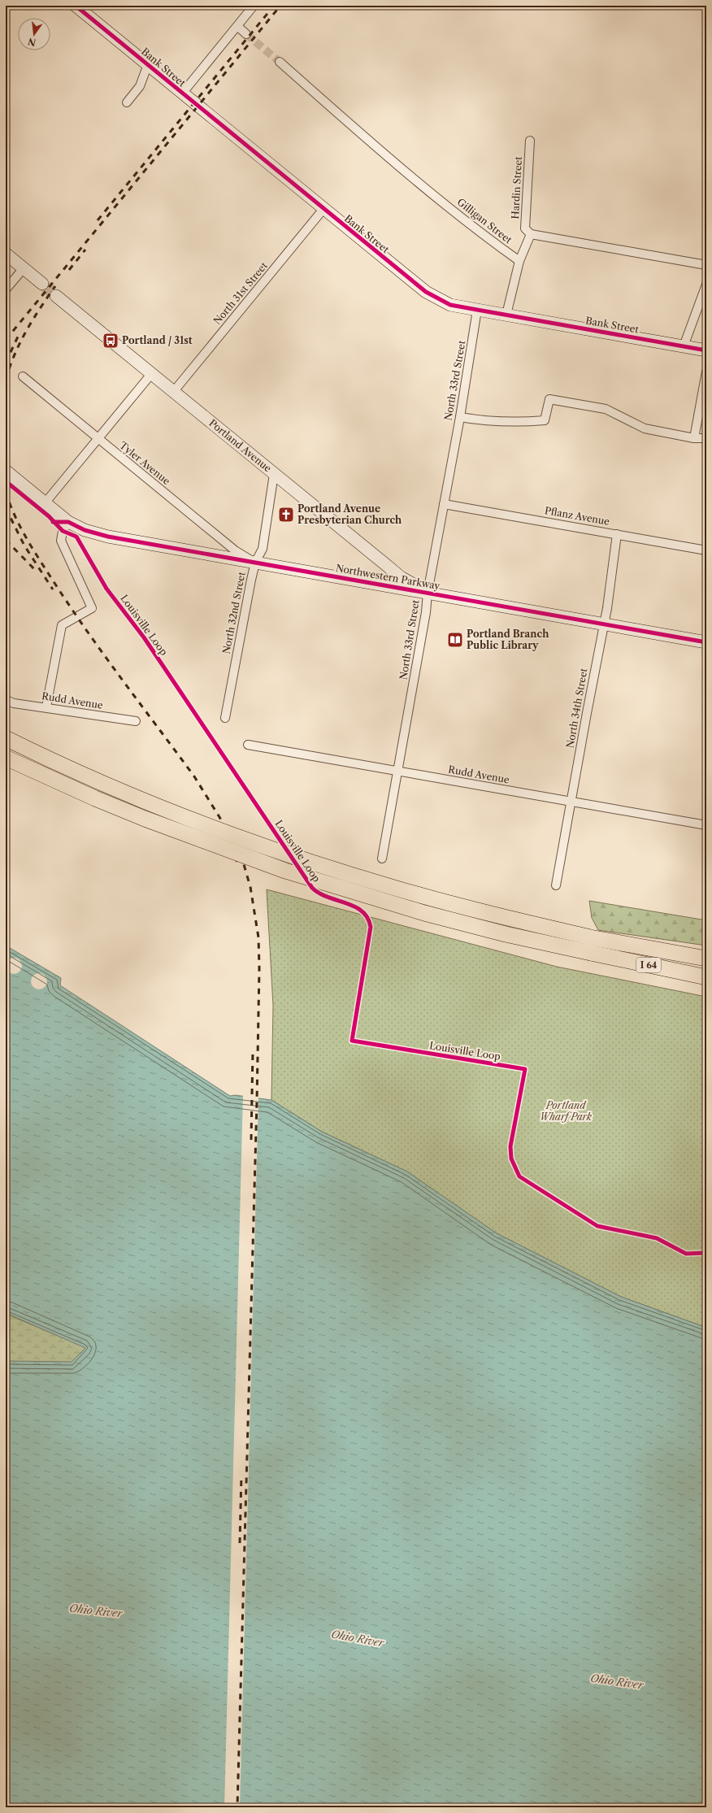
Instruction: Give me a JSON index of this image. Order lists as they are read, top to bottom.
{
  "streets": {
    "highway": ["I 64"],
    "street": [
      "Bank Street",
      "Hardin Street",
      "Gilligan Street",
      "North 31st Street",
      "North 33rd Street",
      "Portland Avenue",
      "Tyler Avenue",
      "Pflanz Avenue",
      "Northwestern Parkway",
      "North 32nd Street",
      "Rudd Avenue",
      "North 34th Street"
    ],
    "cycle path": ["Louisville Loop"]
  },
  "crossings": [
    ["Bank Street", "North 31st Street"],
    ["Bank Street", "North 33rd Street"],
    ["Hardin Street", "Gilligan Street"],
    ["North 31st Street", "Portland Avenue"],
    ["North 33rd Street", "Portland Avenue"],
    ["North 33rd Street", "Pflanz Avenue"],
    ["North 33rd Street", "Northwestern Parkway"],
    ["North 33rd Street", "Rudd Avenue"],
    ["Portland Avenue", "Northwestern Parkway"],
    ["Portland Avenue", "North 32nd Street"],
    ["Tyler Avenue", "Northwestern Parkway"],
    ["Tyler Avenue", "North 32nd Street"],
    ["Pflanz Avenue", "North 34th Street"],
    ["Northwestern Parkway", "North 32nd Street"],
    ["Northwestern Parkway", "North 34th Street"],
    ["Rudd Avenue", "North 34th Street"]
  ],
  "water": ["Ohio River"],
  "parks": ["Portland Wharf Park"],
  "places": {
    "bus stop": ["Portland / 31st"],
    "church": ["Portland Avenue Presbyterian Church"],
    "library": ["Portland Branch Public Library"]
  },
  "north": "bottom"
}
